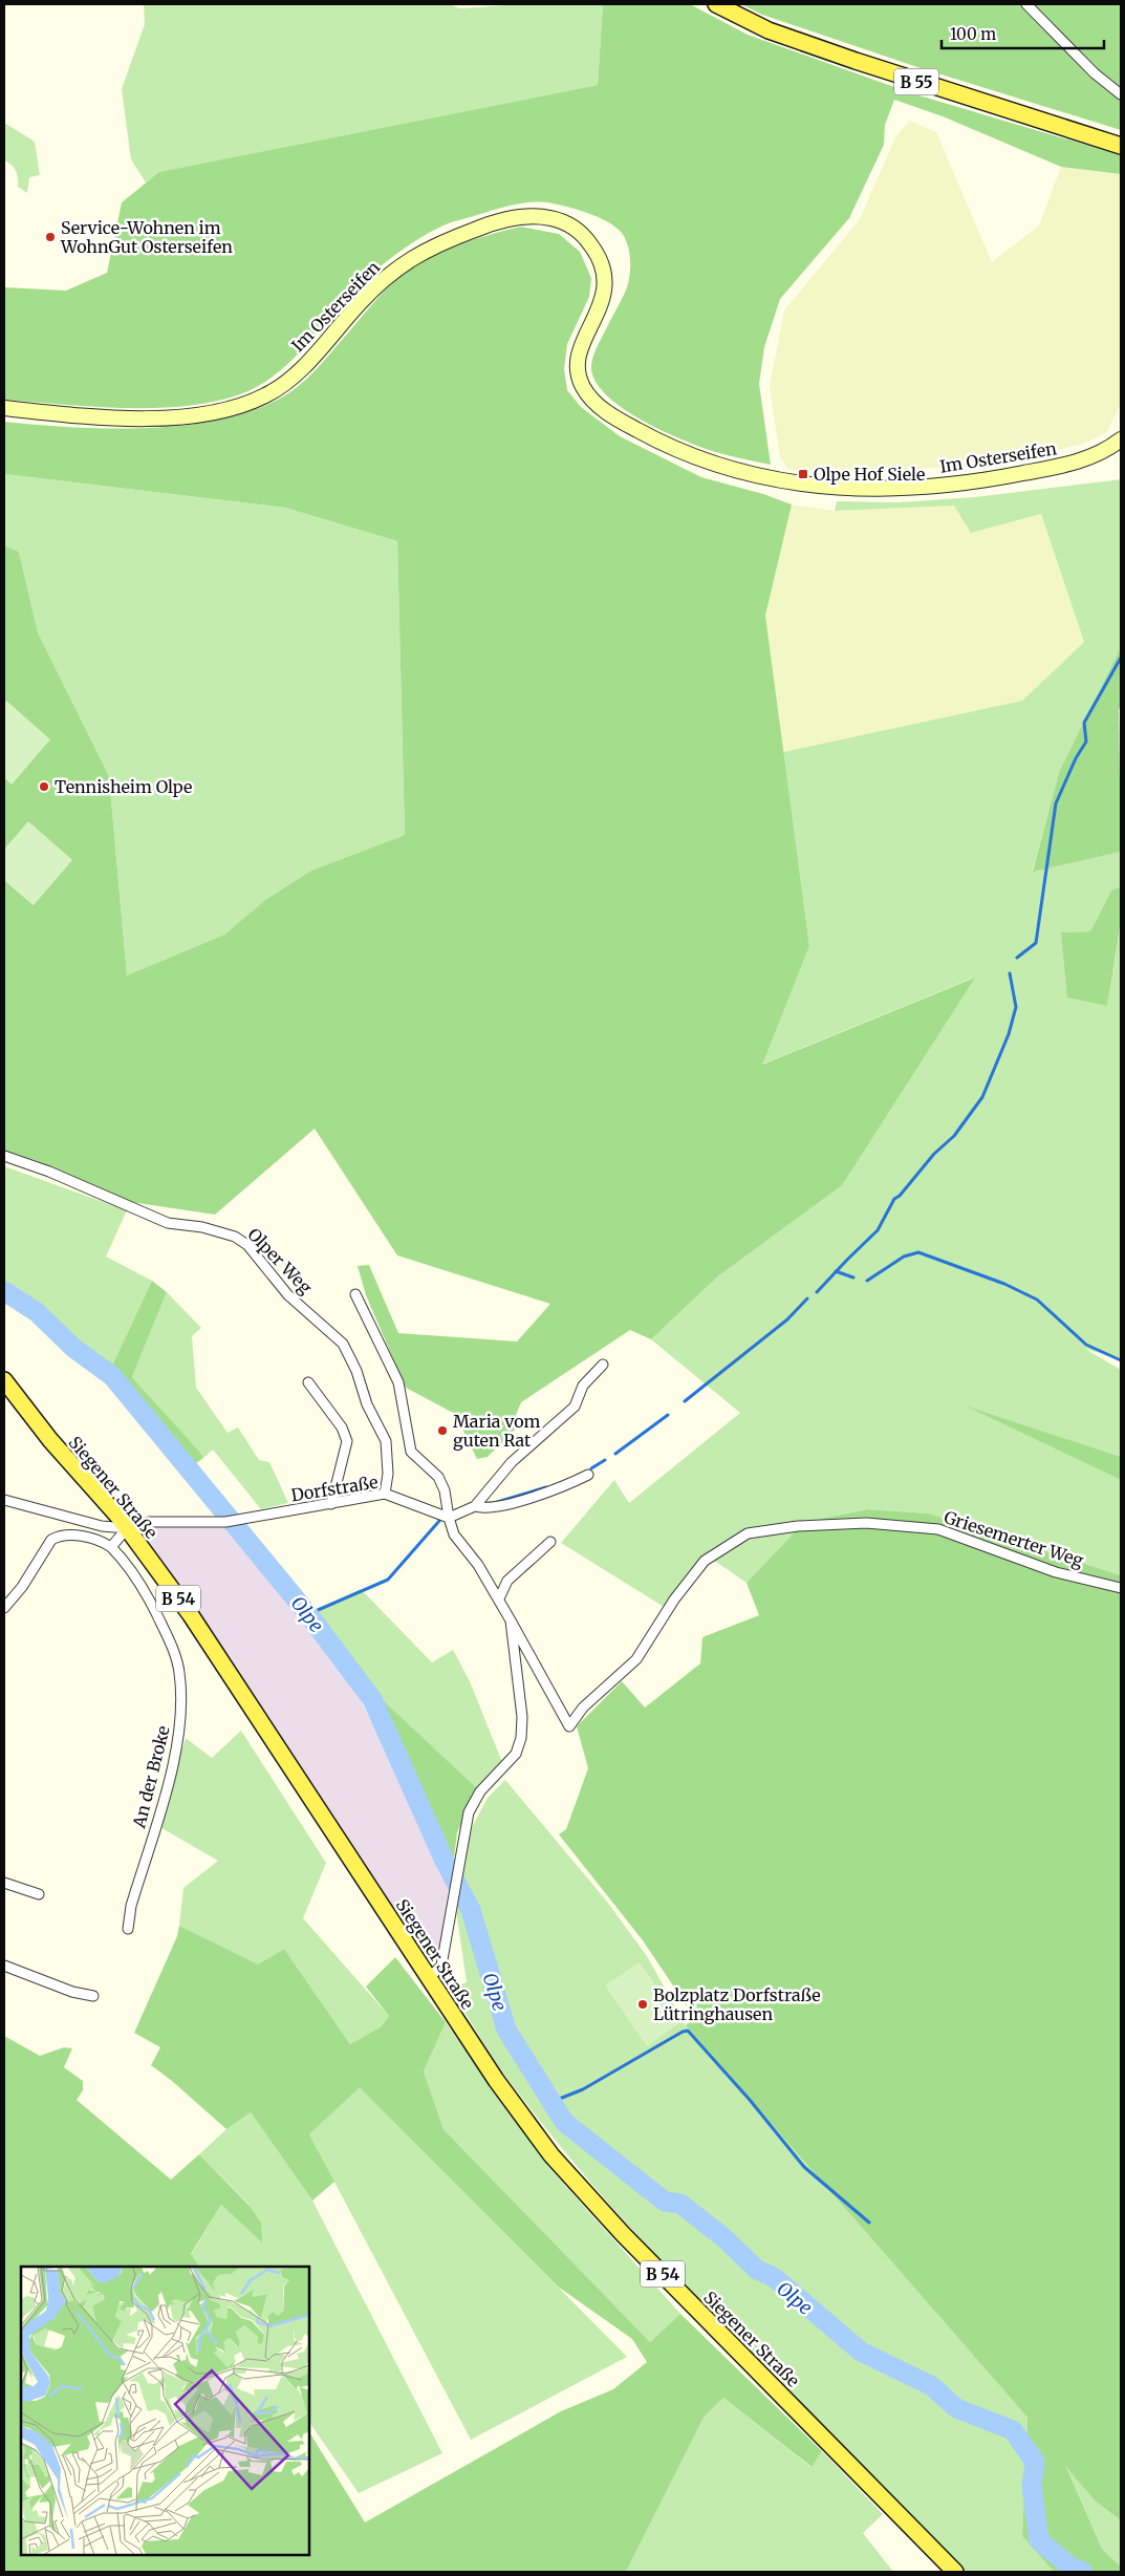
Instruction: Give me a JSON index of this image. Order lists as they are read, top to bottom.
{
  "streets": {
    "main road": ["B 55", "Siegener Straße", "B 54"],
    "street": [
      "Im Osterseifen",
      "Olper Weg",
      "Dorfstraße",
      "Griesemerter Weg",
      "An der Broke"
    ]
  },
  "crossings": [
    ["Olper Weg", "Dorfstraße"],
    ["Siegener Straße", "Dorfstraße"]
  ],
  "water": ["Olpe"],
  "places": {
    "other": [
      "Service-Wohnen im WohnGut Osterseifen",
      "Tennisheim Olpe",
      "Maria vom guten Rat",
      "Bolzplatz Dorfstraße Lütringhausen"
    ],
    "transit": ["Olpe Hof Siele"]
  },
  "scale_bar": "100 m"
}
